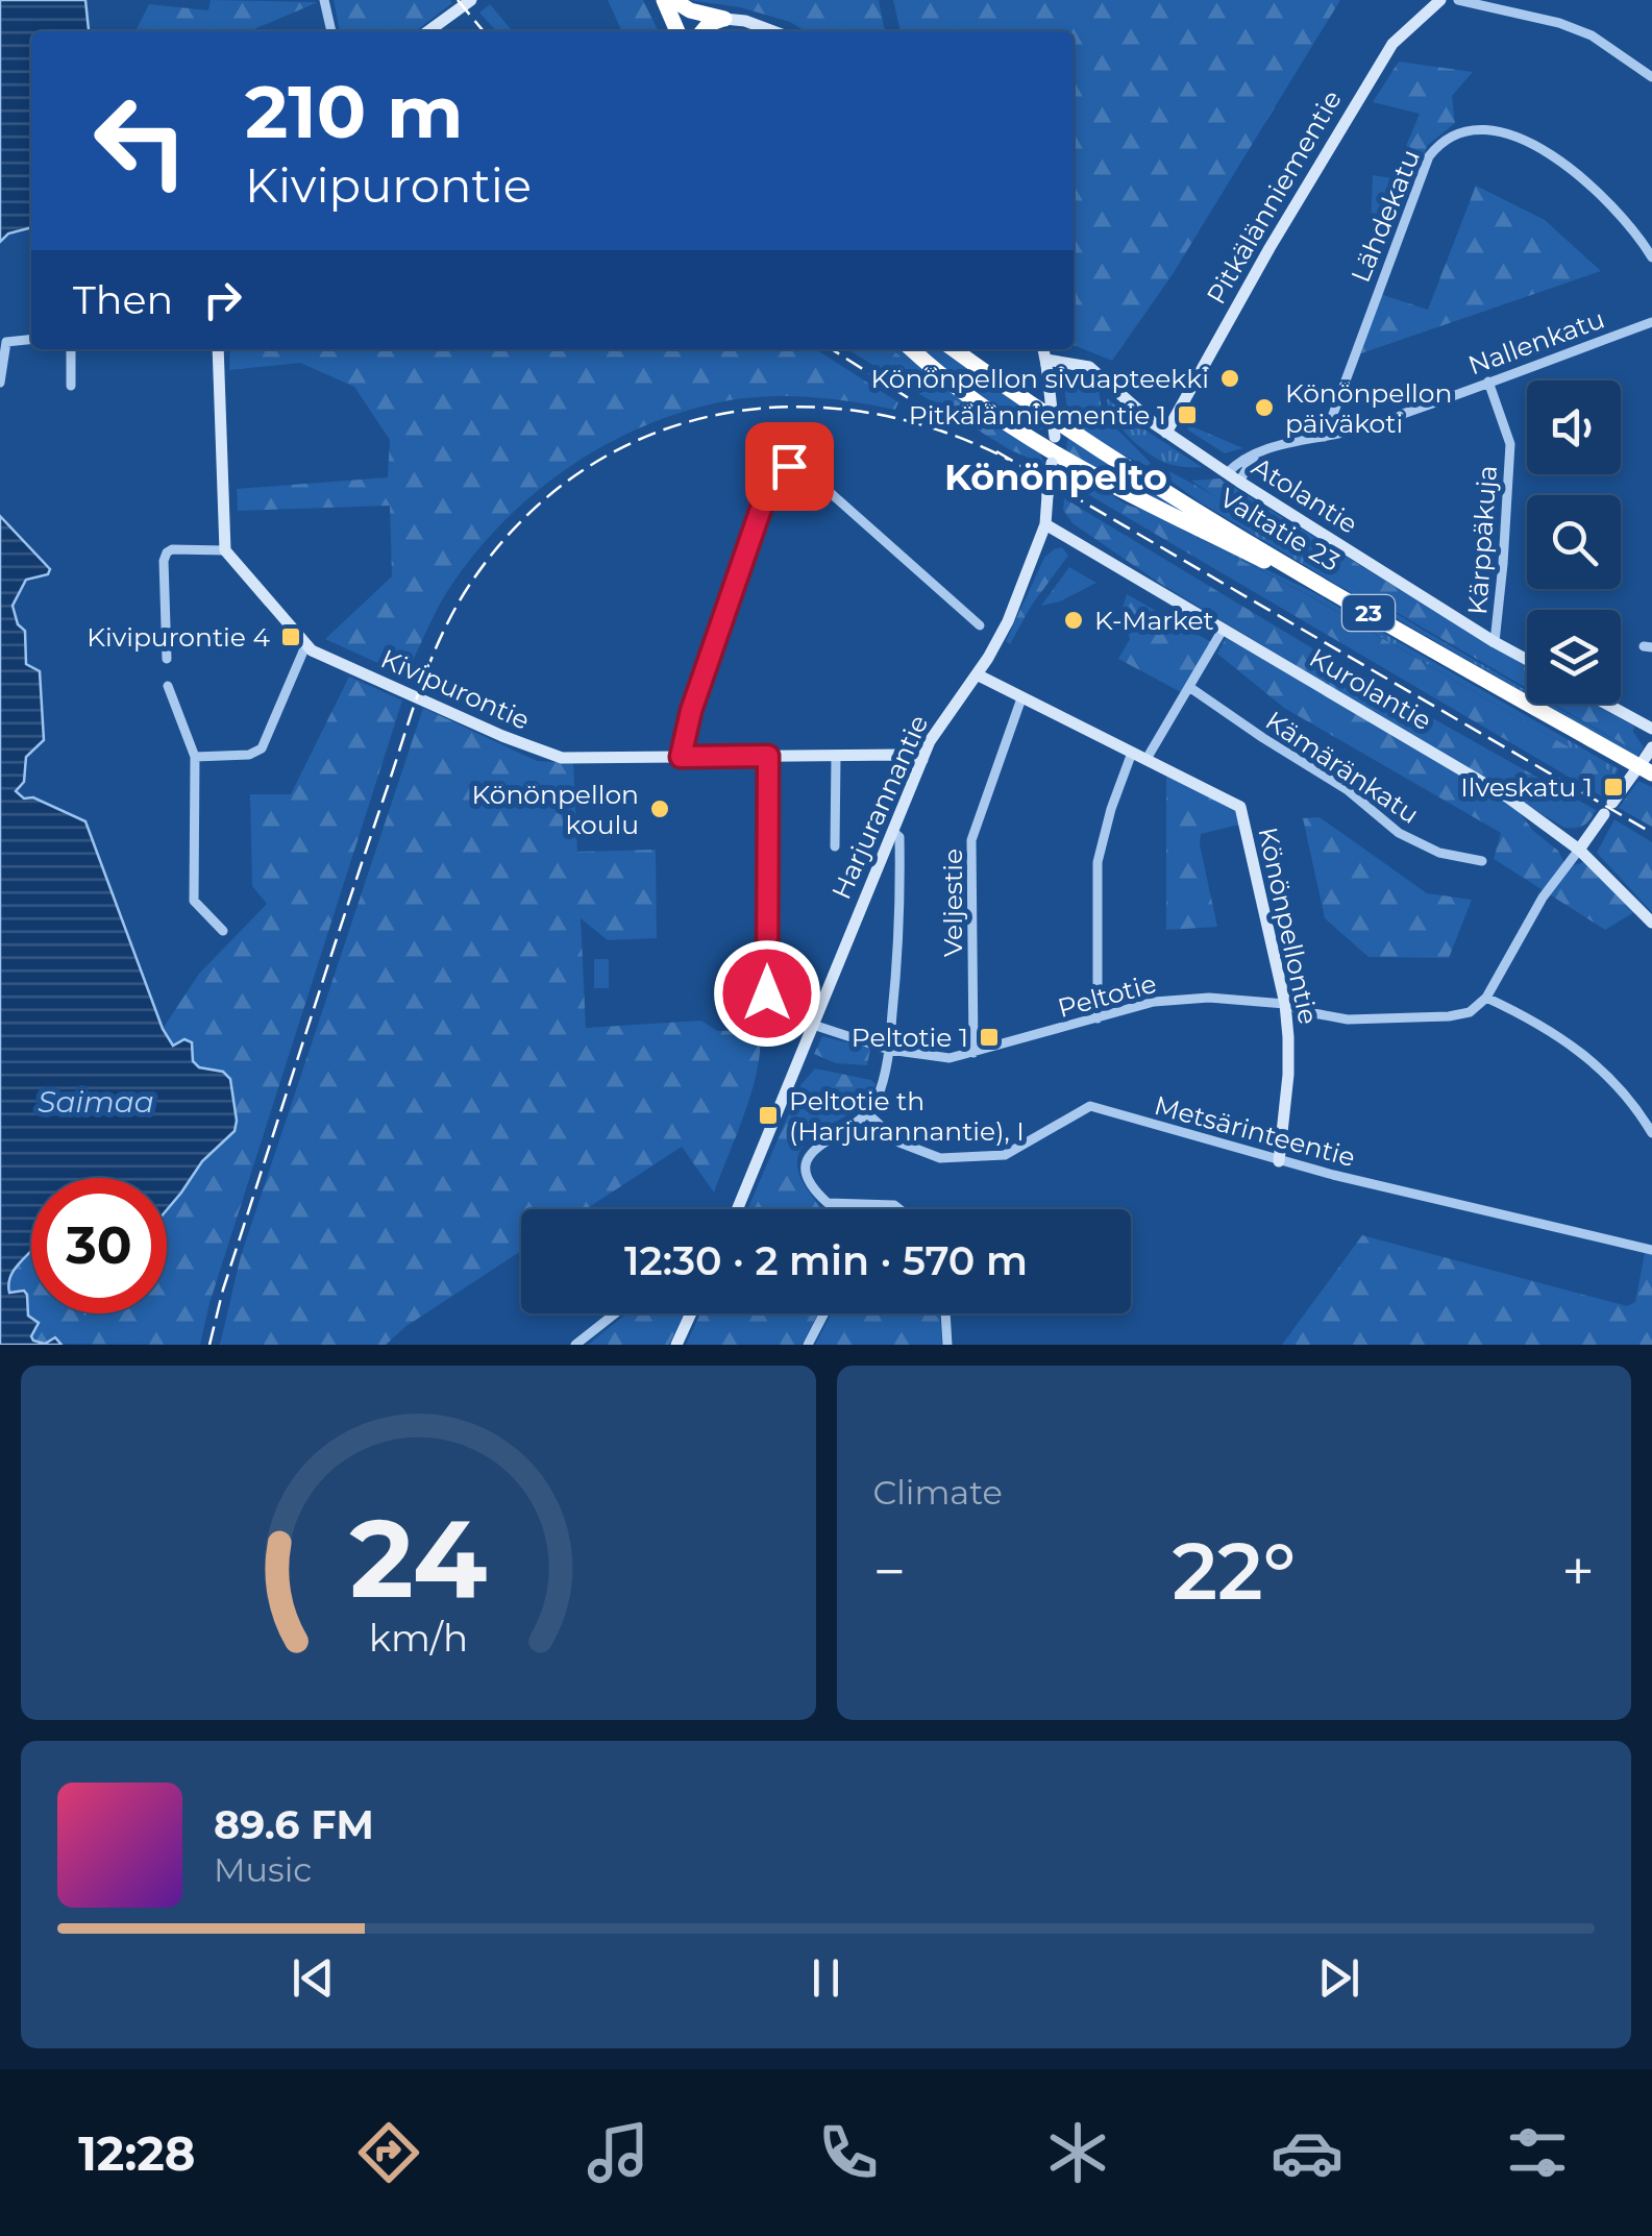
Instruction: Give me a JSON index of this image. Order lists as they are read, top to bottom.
{
  "streets": {
    "highway": ["Valtatie 23", "23"],
    "street": [
      "Pitkälänniementie",
      "Lähdekatu",
      "Nallenkatu",
      "Atolantie",
      "Kärppäkuja",
      "Kivipurontie",
      "Kurolantie",
      "Kämäränkatu",
      "Harjurannantie",
      "Veljestie",
      "Könönpellontie",
      "Peltotie",
      "Metsärinteentie"
    ]
  },
  "crossings": [
    ["Pitkälänniementie", "Atolantie"],
    ["Lähdekatu", "Nallenkatu"],
    ["Nallenkatu", "Atolantie"],
    ["Nallenkatu", "Kärppäkuja"],
    ["Atolantie", "Kärppäkuja"],
    ["Atolantie", "Harjurannantie"],
    ["Kivipurontie", "Harjurannantie"],
    ["Kurolantie", "Harjurannantie"],
    ["Harjurannantie", "Könönpellontie"],
    ["Harjurannantie", "Peltotie"],
    ["Veljestie", "Könönpellontie"],
    ["Veljestie", "Peltotie"],
    ["Könönpellontie", "Peltotie"],
    ["Könönpellontie", "Metsärinteentie"]
  ],
  "districts": ["Könönpelto"],
  "water": ["Saimaa"],
  "places": {
    "other": [
      "Könönpellon sivuapteekki",
      "Könönpellon päiväkoti",
      "K-Market",
      "Könönpellon koulu"
    ],
    "transit": [
      "Pitkälänniementie 1",
      "Kivipurontie 4",
      "Ilveskatu 1",
      "Peltotie 1",
      "Peltotie th (Harjurannantie), I"
    ]
  },
  "page": {
    "turn": ["210 m", "Kivipurontie"],
    "then": "Then",
    "limit": "30",
    "trip": "12:30 · 2 min · 570 m",
    "tile": "Climate",
    "heat": ["−", "22°", "+"],
    "song": ["89.6 FM", "Music"],
    "tabs": "12:28",
    "gauge": ["24", "km/h"]
  }
}
